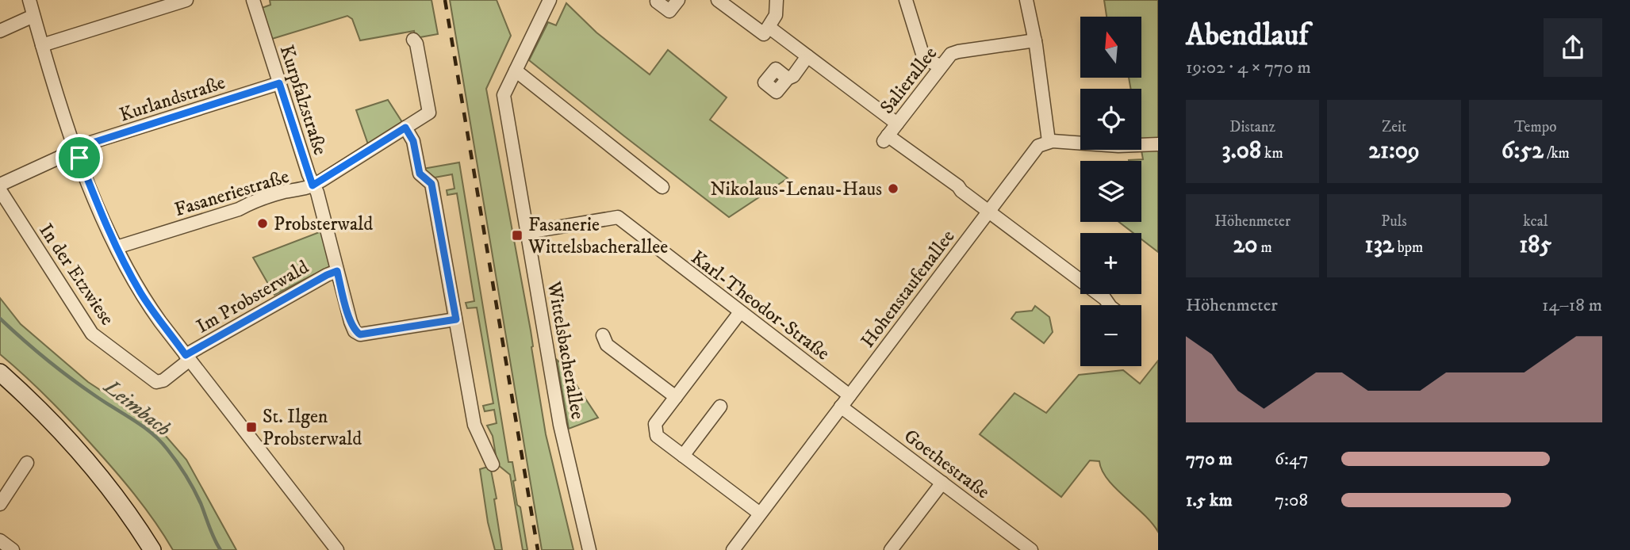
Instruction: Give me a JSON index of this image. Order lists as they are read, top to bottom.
{
  "streets": {
    "street": [
      "Salierallee",
      "Kurlandstraße",
      "Kurpfalzstraße",
      "Fasaneriestraße",
      "In der Etzwiese",
      "Hohenstaufenallee",
      "Im Probsterwald",
      "Karl-Theodor-Straße",
      "Wittelsbacherallee",
      "Goethestraße"
    ]
  },
  "crossings": [
    ["Salierallee", "Hohenstaufenallee"],
    ["Kurlandstraße", "Kurpfalzstraße"],
    ["Kurpfalzstraße", "Fasaneriestraße"],
    ["Kurpfalzstraße", "Im Probsterwald"],
    ["In der Etzwiese", "Im Probsterwald"],
    ["Hohenstaufenallee", "Karl-Theodor-Straße"],
    ["Hohenstaufenallee", "Goethestraße"],
    ["Karl-Theodor-Straße", "Wittelsbacherallee"]
  ],
  "water": ["Leimbach"],
  "places": {
    "other": ["Nikolaus-Lenau-Haus", "Probsterwald"],
    "transit": ["Fasanerie Wittelsbacherallee", "St. Ilgen Probsterwald"]
  },
  "north": "top",
  "page": {
    "heading": ["Abendlauf", "19:02 · 4 × 770 m"],
    "map_buttons": ["+", "−"],
    "stats": [
      ["Distanz", "3.08 km"],
      ["Zeit", "21:09"],
      ["Tempo", "6:52 /km"],
      ["Höhenmeter", "20 m"],
      ["Puls", "132 bpm"],
      ["kcal", "185"]
    ],
    "chart": ["Höhenmeter", "14–18 m"],
    "list": [
      {
        "name": "770 m",
        "note": "6:47"
      },
      {
        "name": "1.5 km",
        "note": "7:08"
      }
    ]
  }
}
